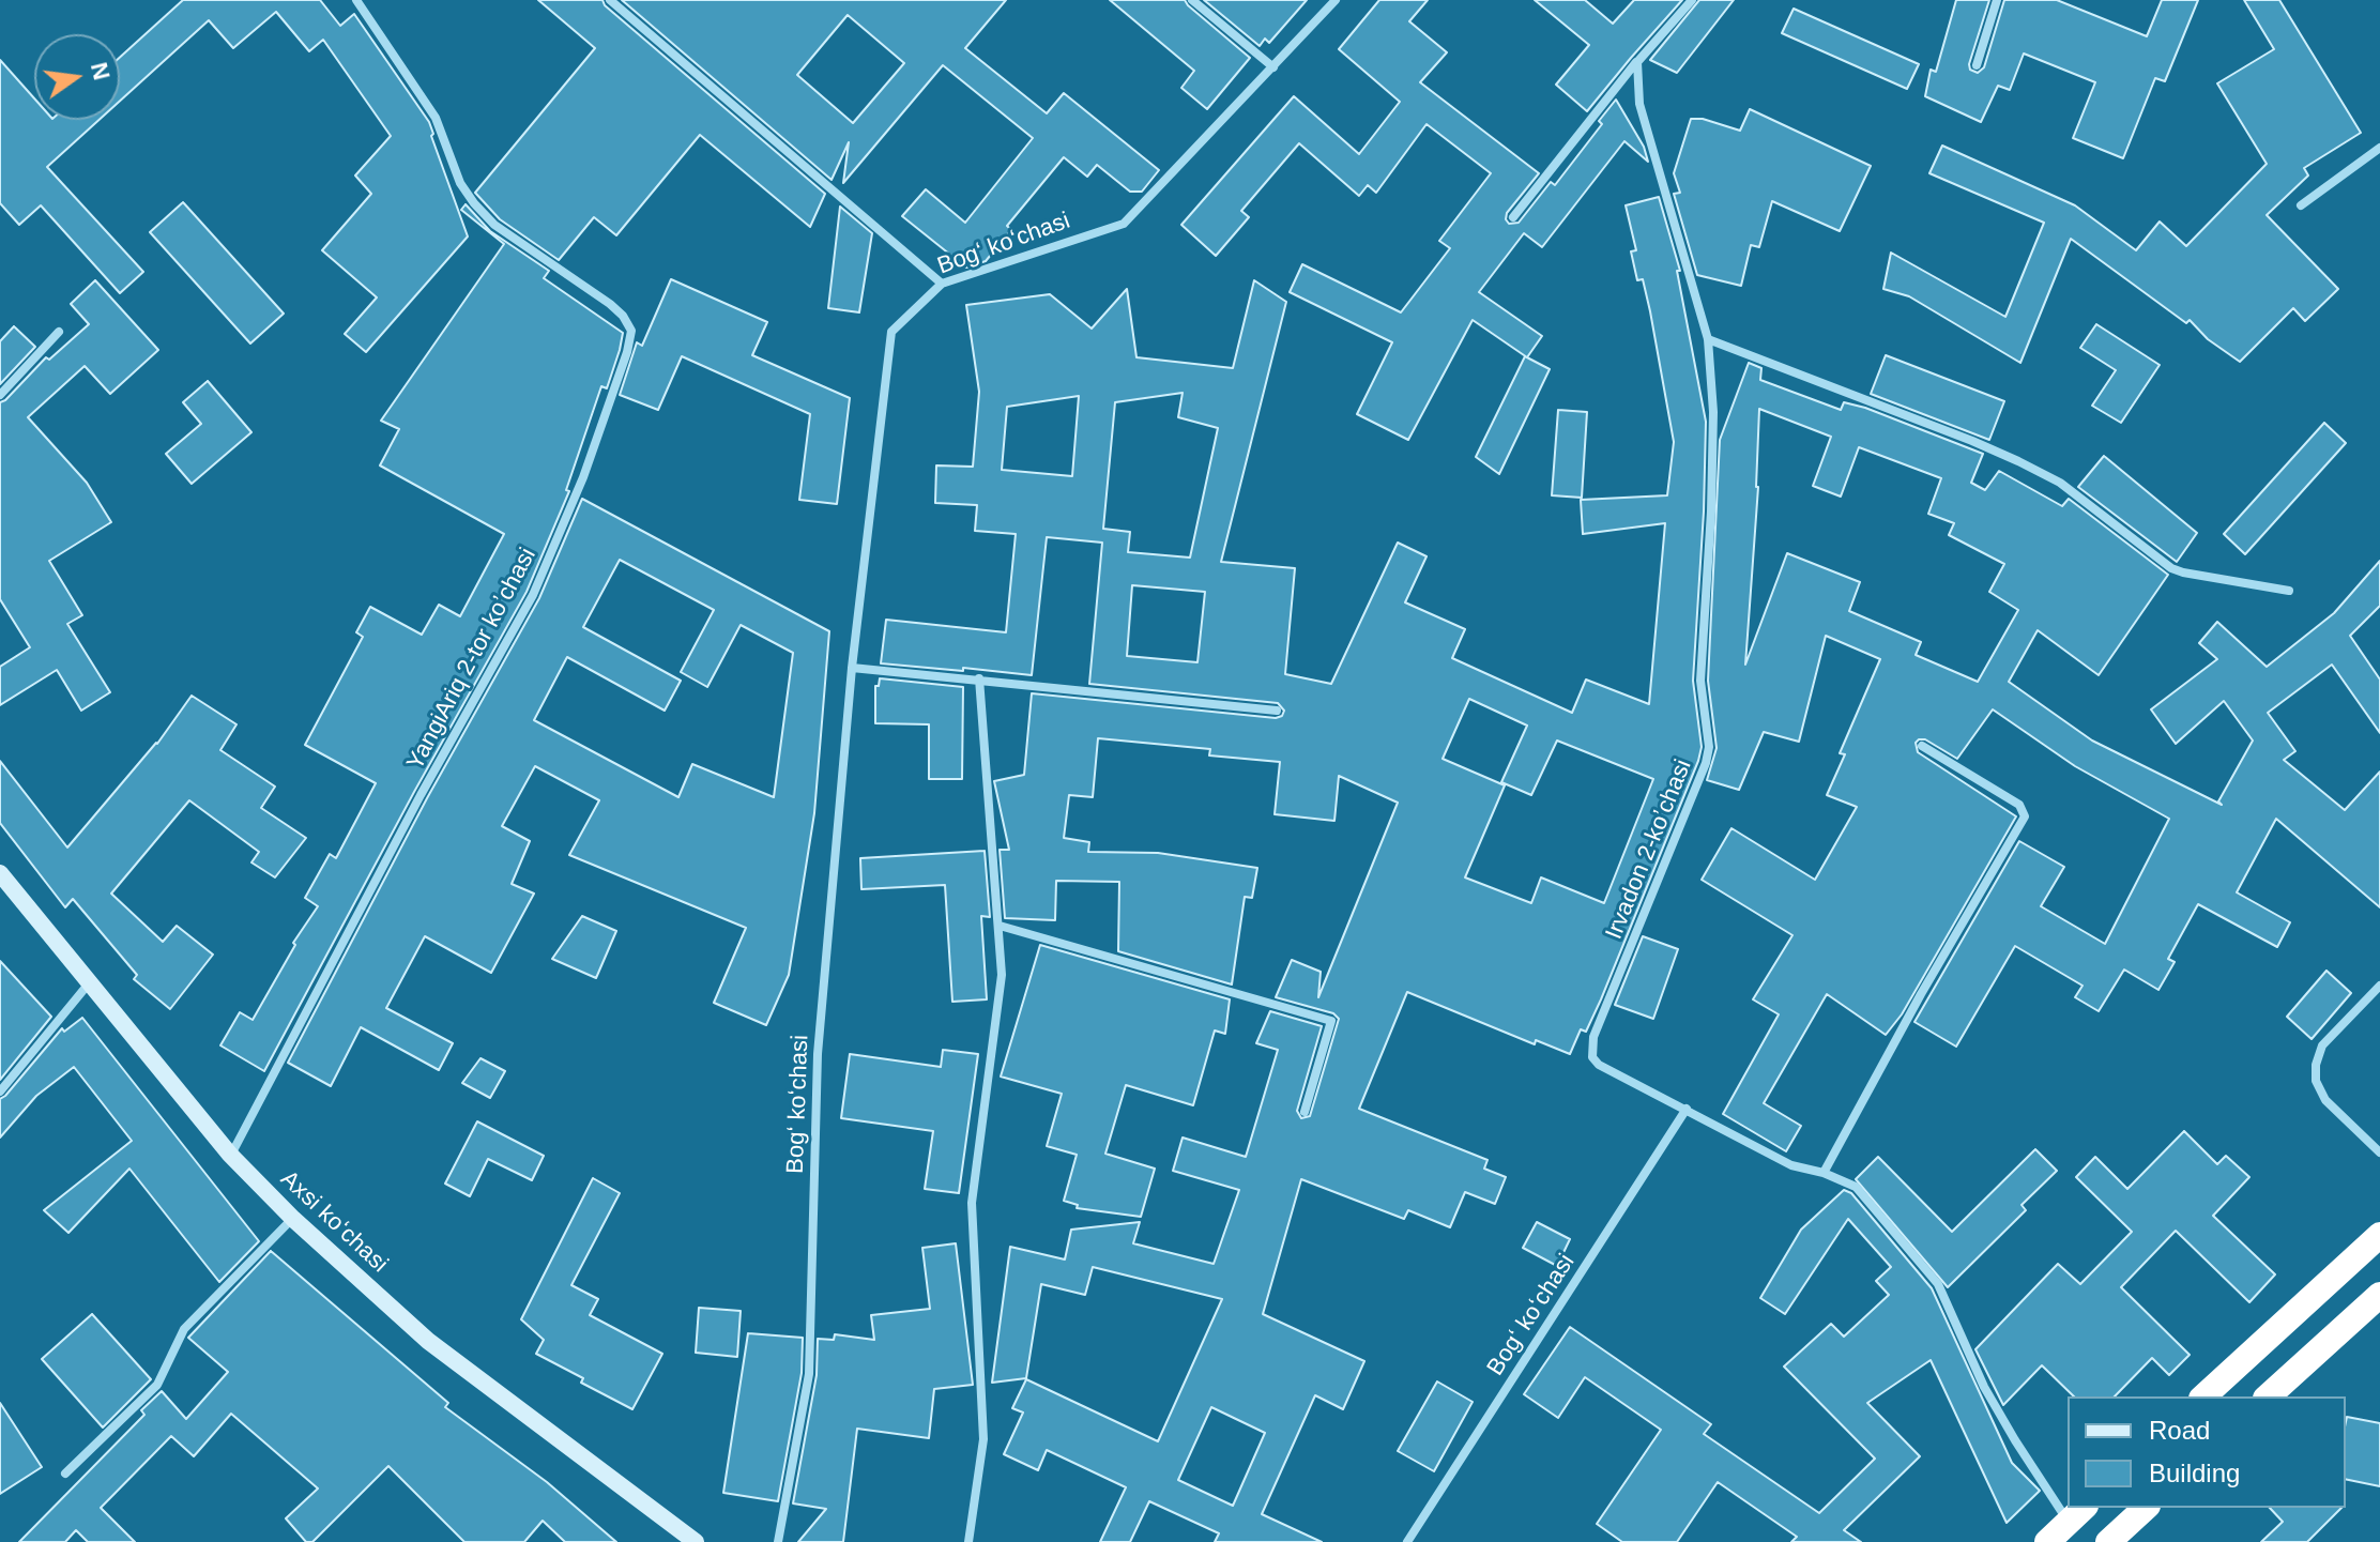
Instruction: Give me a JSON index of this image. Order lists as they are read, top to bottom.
{
  "streets": {
    "street": [
      "Bogʻ koʻchasi",
      "YangiАriq 2-tor koʼchasi",
      "Irvadon 2-koʼchasi",
      "Axsi koʻchasi"
    ]
  },
  "crossings": [
    ["Bogʻ koʻchasi", "Irvadon 2-koʼchasi"],
    ["YangiАriq 2-tor koʼchasi", "Axsi koʻchasi"]
  ],
  "legend": ["Road", "Building"],
  "north": "right"
}
